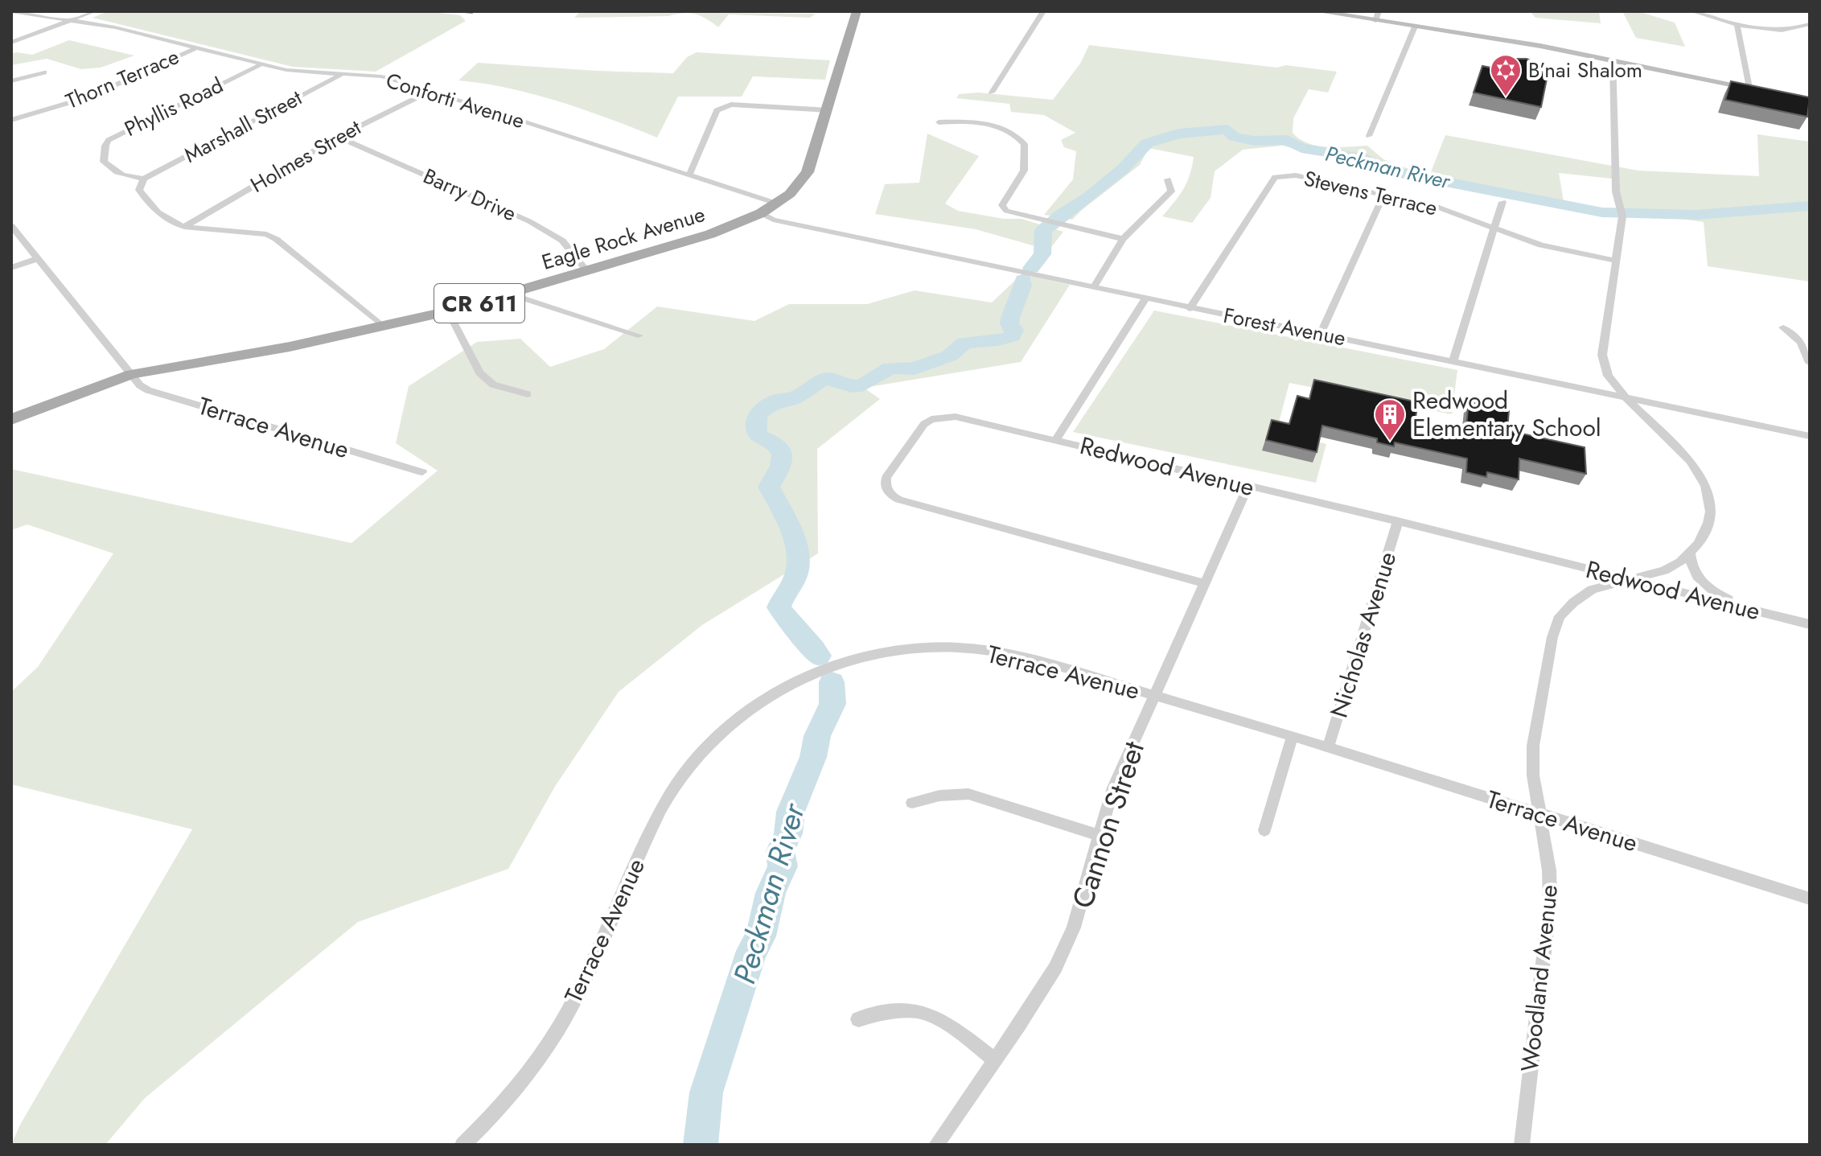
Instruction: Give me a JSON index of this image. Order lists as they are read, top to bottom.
{
  "streets": {
    "main road": ["Eagle Rock Avenue", "CR 611"],
    "street": [
      "Thorn Terrace",
      "Conforti Avenue",
      "Phyllis Road",
      "Marshall Street",
      "Holmes Street",
      "Stevens Terrace",
      "Barry Drive",
      "Forest Avenue",
      "Terrace Avenue",
      "Redwood Avenue",
      "Nicholas Avenue",
      "Cannon Street",
      "Woodland Avenue"
    ]
  },
  "crossings": [
    ["Thorn Terrace", "Conforti Avenue"],
    ["Conforti Avenue", "Phyllis Road"],
    ["Conforti Avenue", "Marshall Street"],
    ["Conforti Avenue", "Holmes Street"],
    ["Conforti Avenue", "Eagle Rock Avenue"],
    ["Phyllis Road", "Marshall Street"],
    ["Holmes Street", "Barry Drive"],
    ["Stevens Terrace", "Forest Avenue"],
    ["Stevens Terrace", "Woodland Avenue"],
    ["Barry Drive", "Eagle Rock Avenue"],
    ["Eagle Rock Avenue", "Forest Avenue"],
    ["Eagle Rock Avenue", "Terrace Avenue"],
    ["Forest Avenue", "Woodland Avenue"],
    ["Terrace Avenue", "Nicholas Avenue"],
    ["Terrace Avenue", "Cannon Street"],
    ["Terrace Avenue", "Woodland Avenue"],
    ["Redwood Avenue", "Nicholas Avenue"],
    ["Redwood Avenue", "Cannon Street"],
    ["Redwood Avenue", "Woodland Avenue"]
  ],
  "water": ["Peckman River"],
  "places": {
    "synagogue": ["B’nai Shalom"],
    "building": ["Redwood Elementary School"]
  }
}
